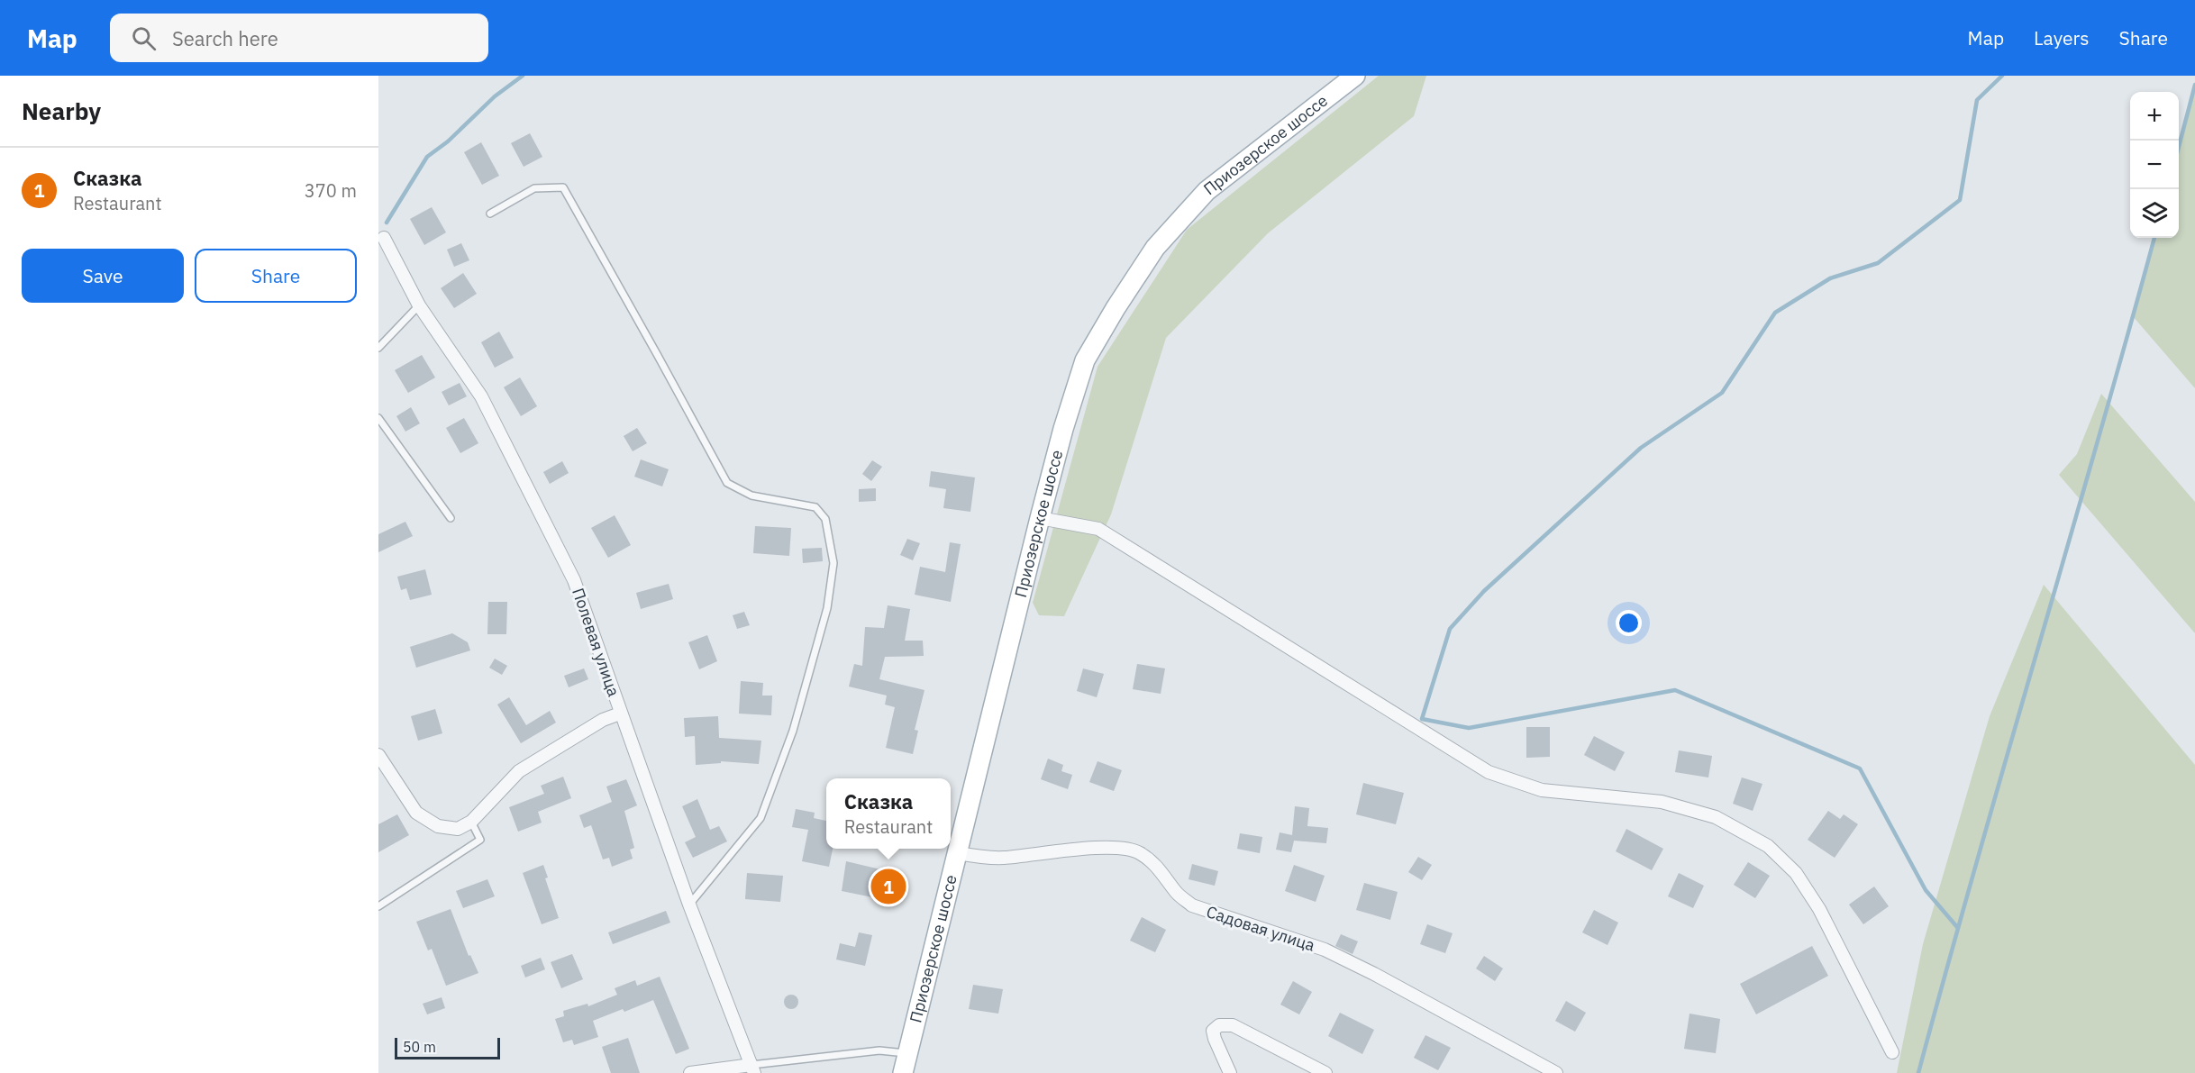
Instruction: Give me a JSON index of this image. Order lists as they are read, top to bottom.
{
  "streets": {
    "main road": ["Приозерское шоссе"],
    "street": ["Полевая улица", "Садовая улица"]
  },
  "crossings": [
    ["Приозерское шоссе", "Садовая улица"]
  ],
  "scale_bar": "50 m",
  "page": {
    "header": "Map",
    "search": "Search here",
    "nav": ["Map", "Layers", "Share"],
    "heading": "Nearby",
    "map_buttons": ["+", "−"],
    "list": [
      {
        "mark": "1",
        "name": "Сказка",
        "note": "Restaurant",
        "value": "370 m"
      }
    ],
    "buttons": ["Save", "Share"],
    "popup": ["Сказка", "Restaurant"],
    "pins": "1",
    "scale": "50 m"
  }
}
